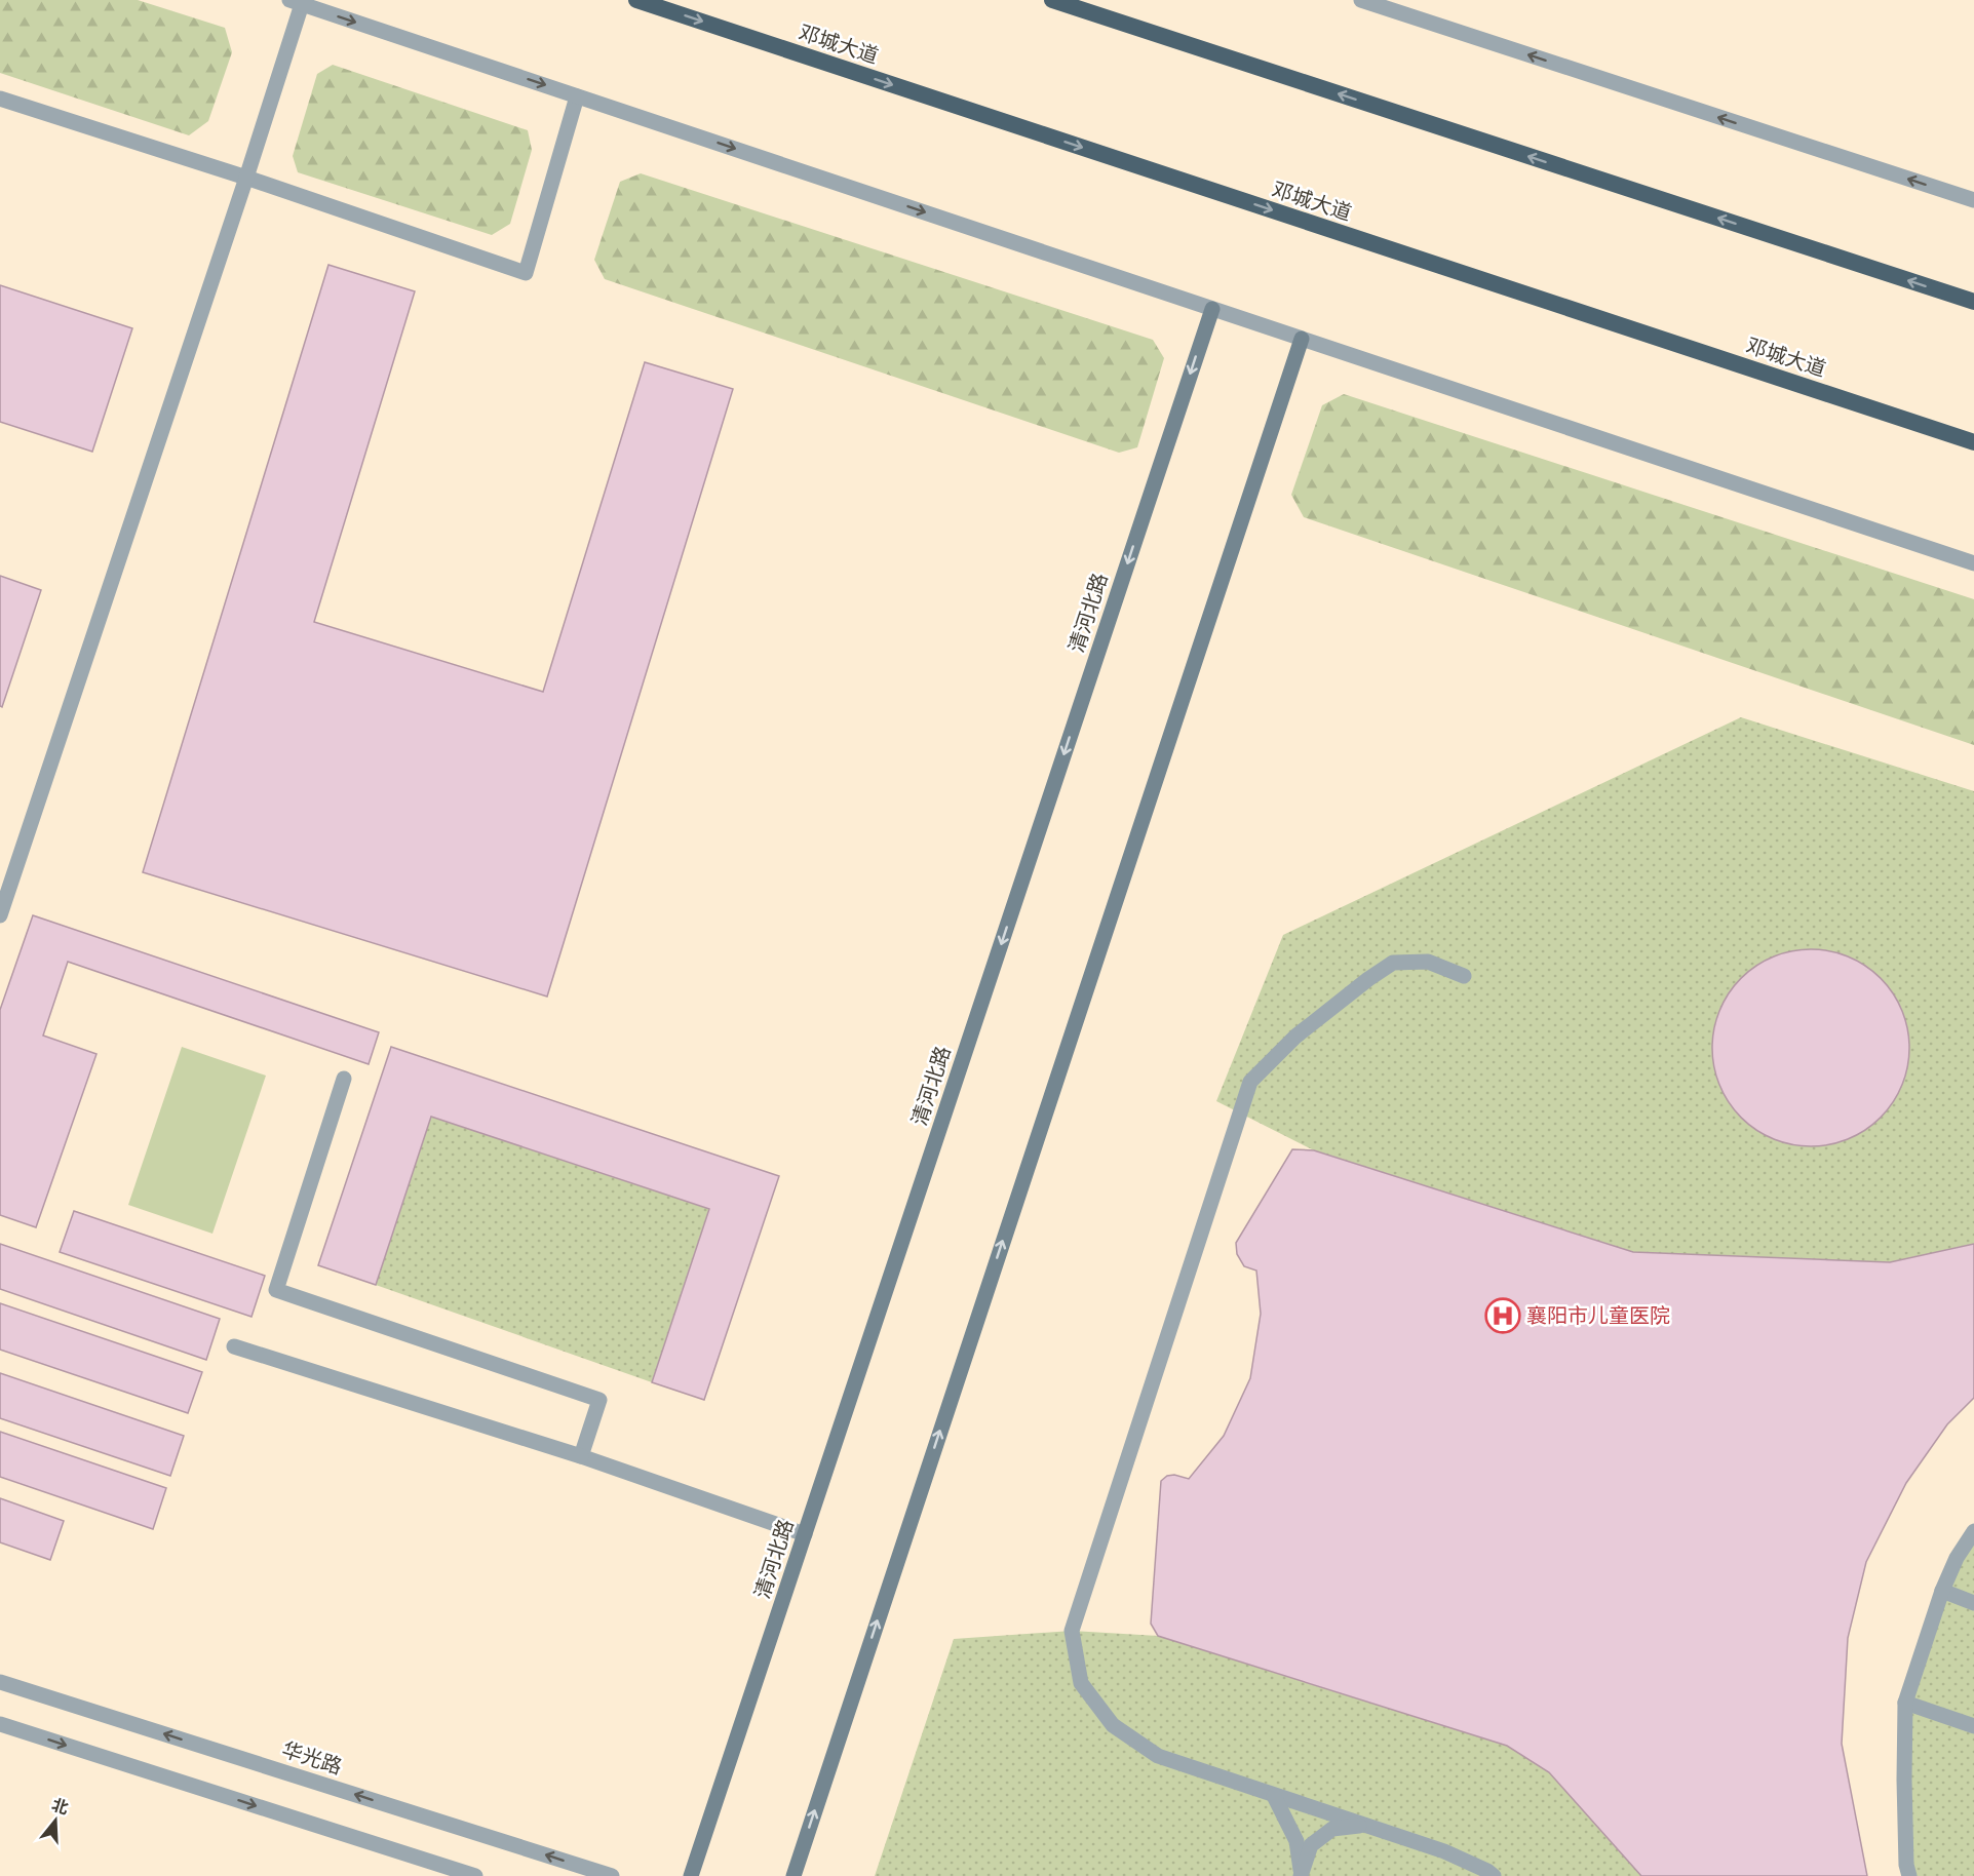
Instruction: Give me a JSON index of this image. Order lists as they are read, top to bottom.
{
  "streets": {
    "highway": ["邓城大道"],
    "main road": ["清河北路"],
    "street": ["华光路"]
  },
  "places": {
    "hospital": ["襄阳市儿童医院"]
  },
  "north": "top"
}
